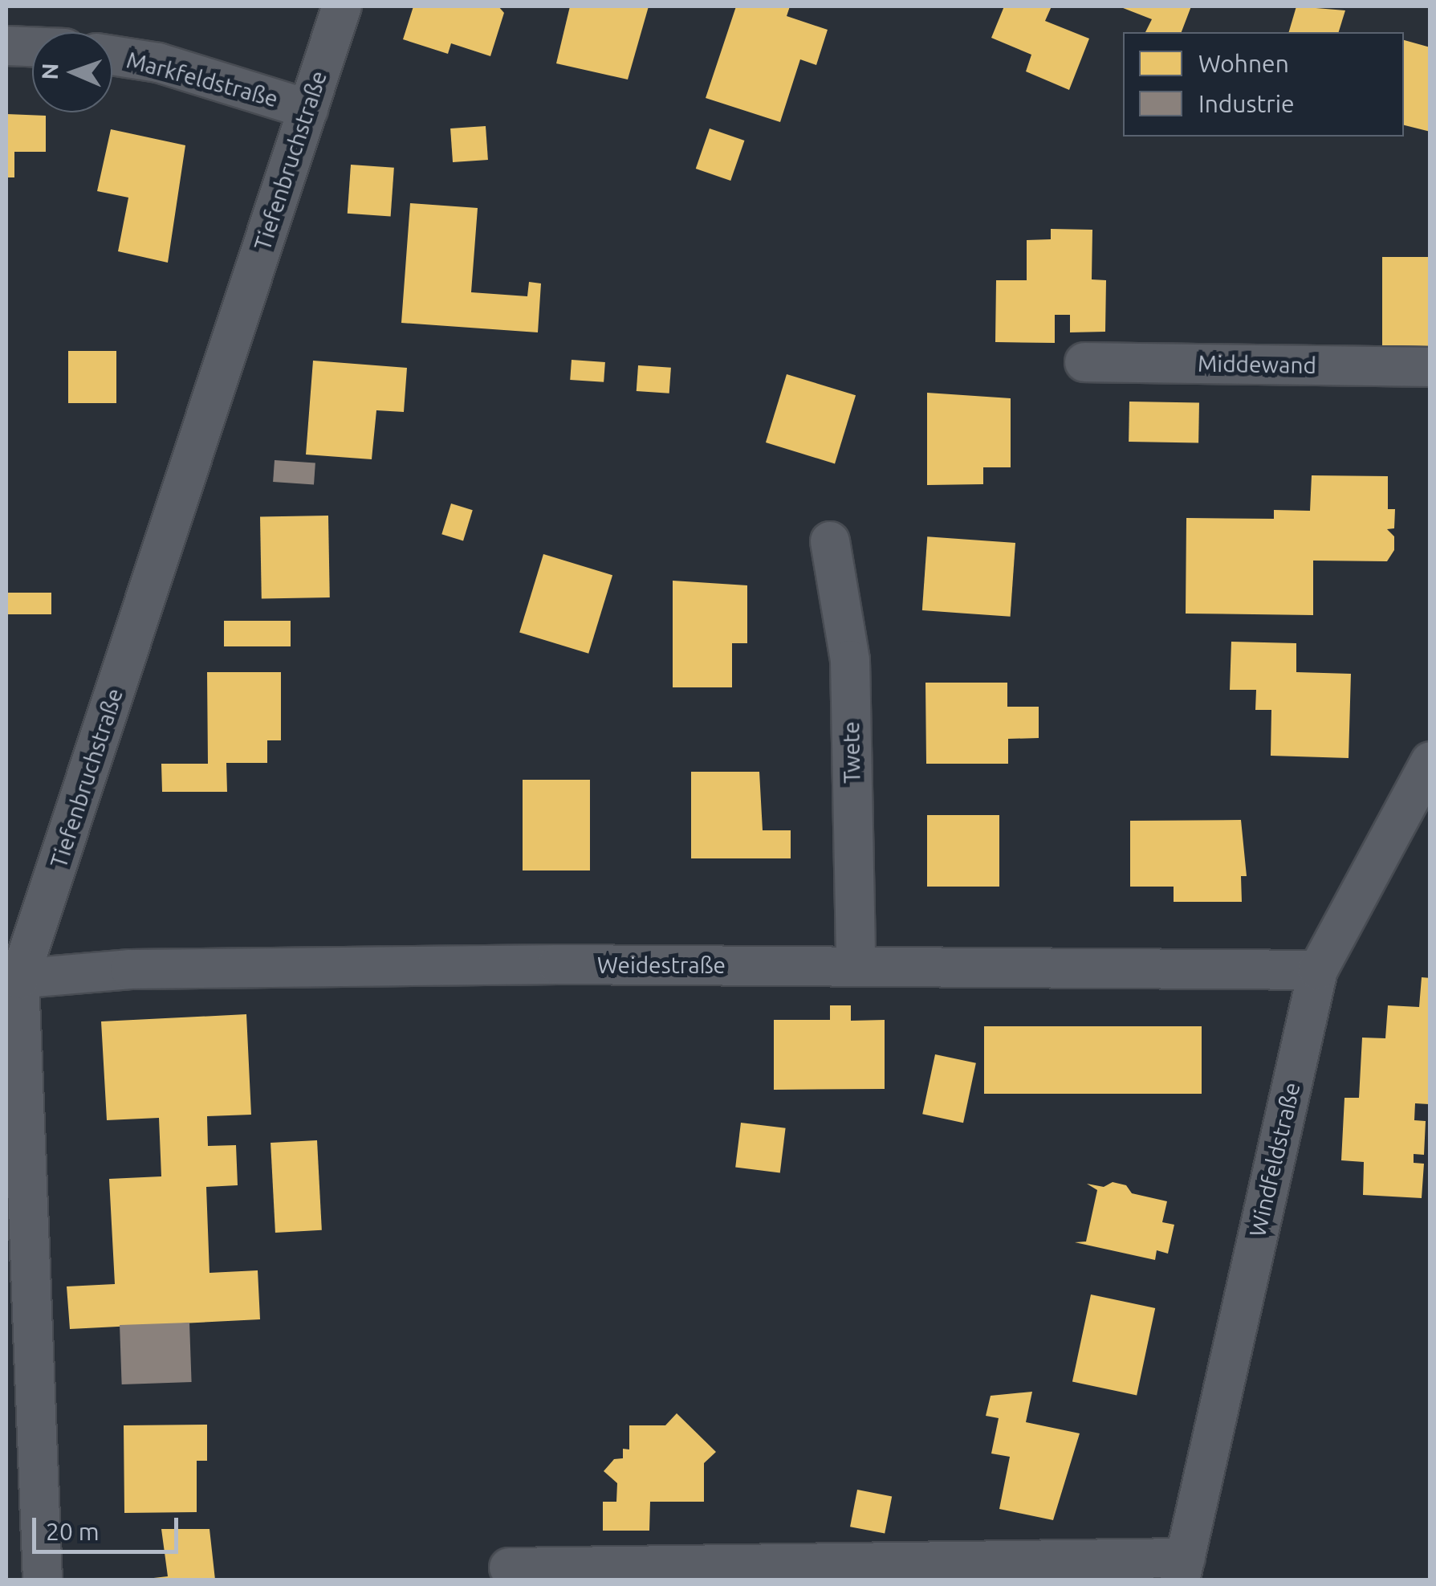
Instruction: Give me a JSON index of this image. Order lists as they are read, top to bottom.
{
  "streets": {
    "street": [
      "Markfeldstraße",
      "Tiefenbruchstraße",
      "Middewand",
      "Twete",
      "Weidestraße",
      "Windfeldstraße"
    ]
  },
  "crossings": [
    ["Markfeldstraße", "Tiefenbruchstraße"],
    ["Tiefenbruchstraße", "Weidestraße"],
    ["Twete", "Weidestraße"],
    ["Weidestraße", "Windfeldstraße"]
  ],
  "legend": ["Wohnen", "Industrie"],
  "scale_bar": "20 m",
  "north": "left"
}
